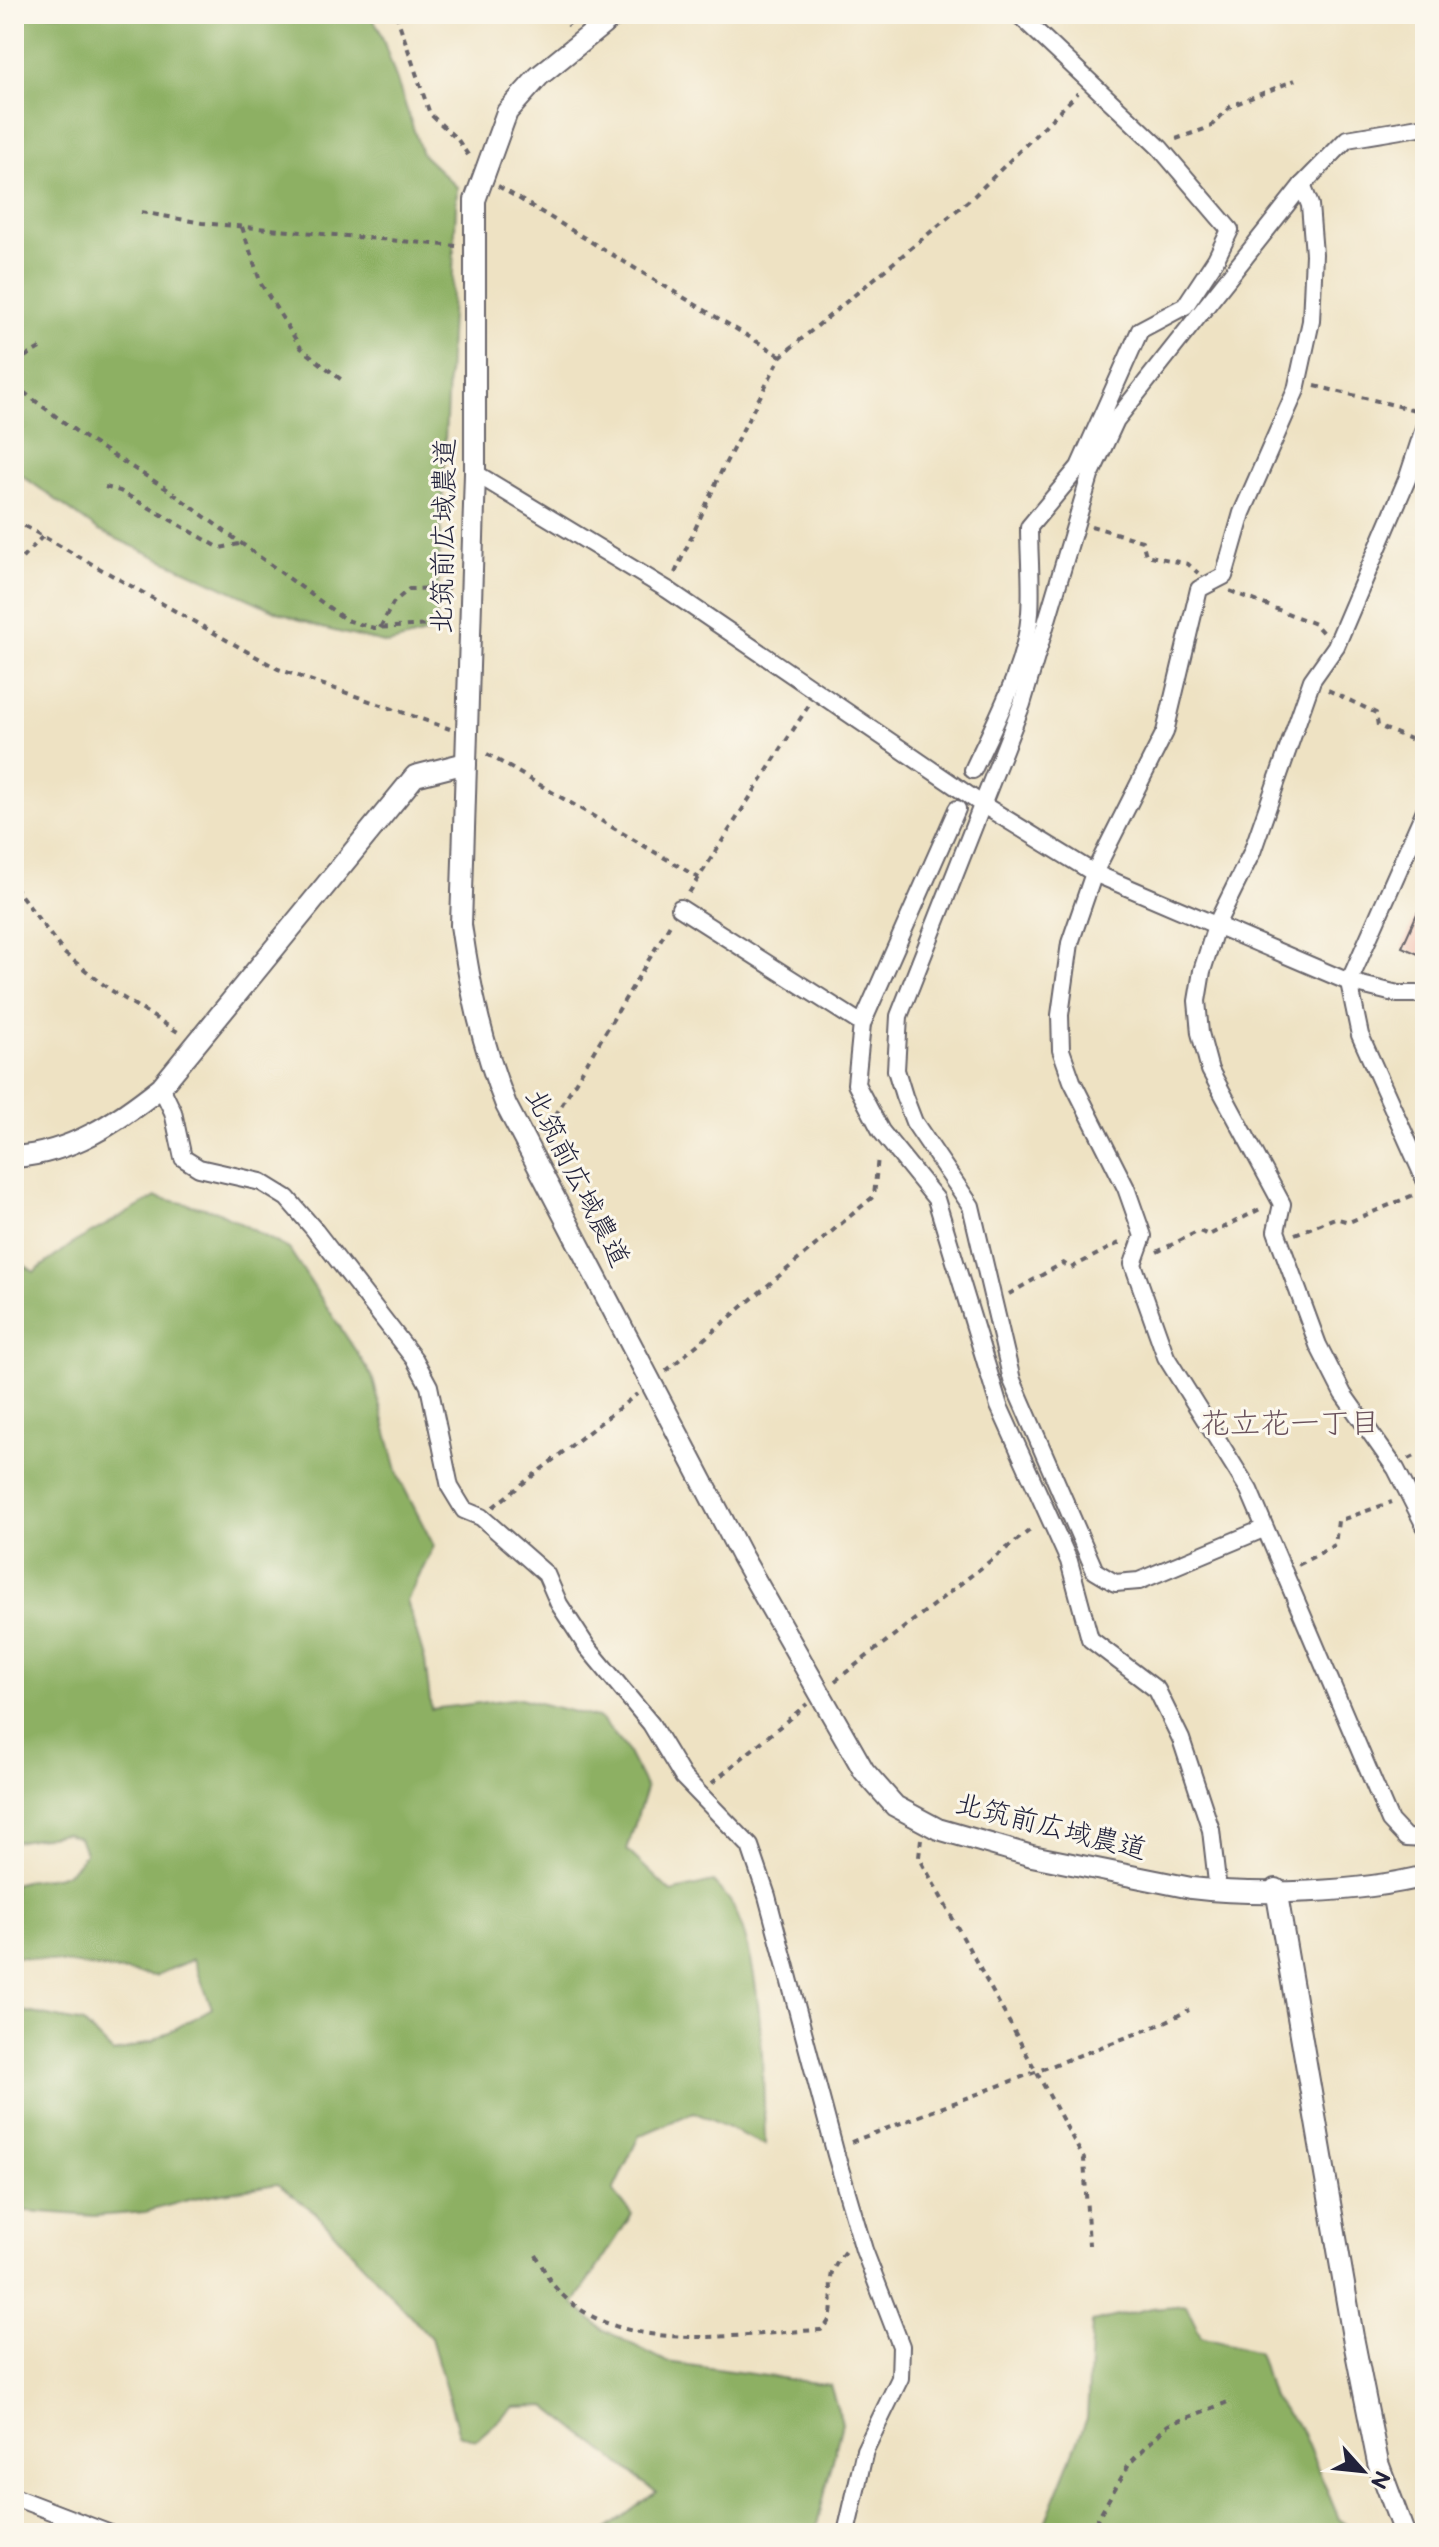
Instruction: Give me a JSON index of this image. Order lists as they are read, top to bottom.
{
  "streets": {
    "street": ["北筑前広域農道"]
  },
  "districts": ["花立花一丁目"],
  "north": "bottom right"
}
